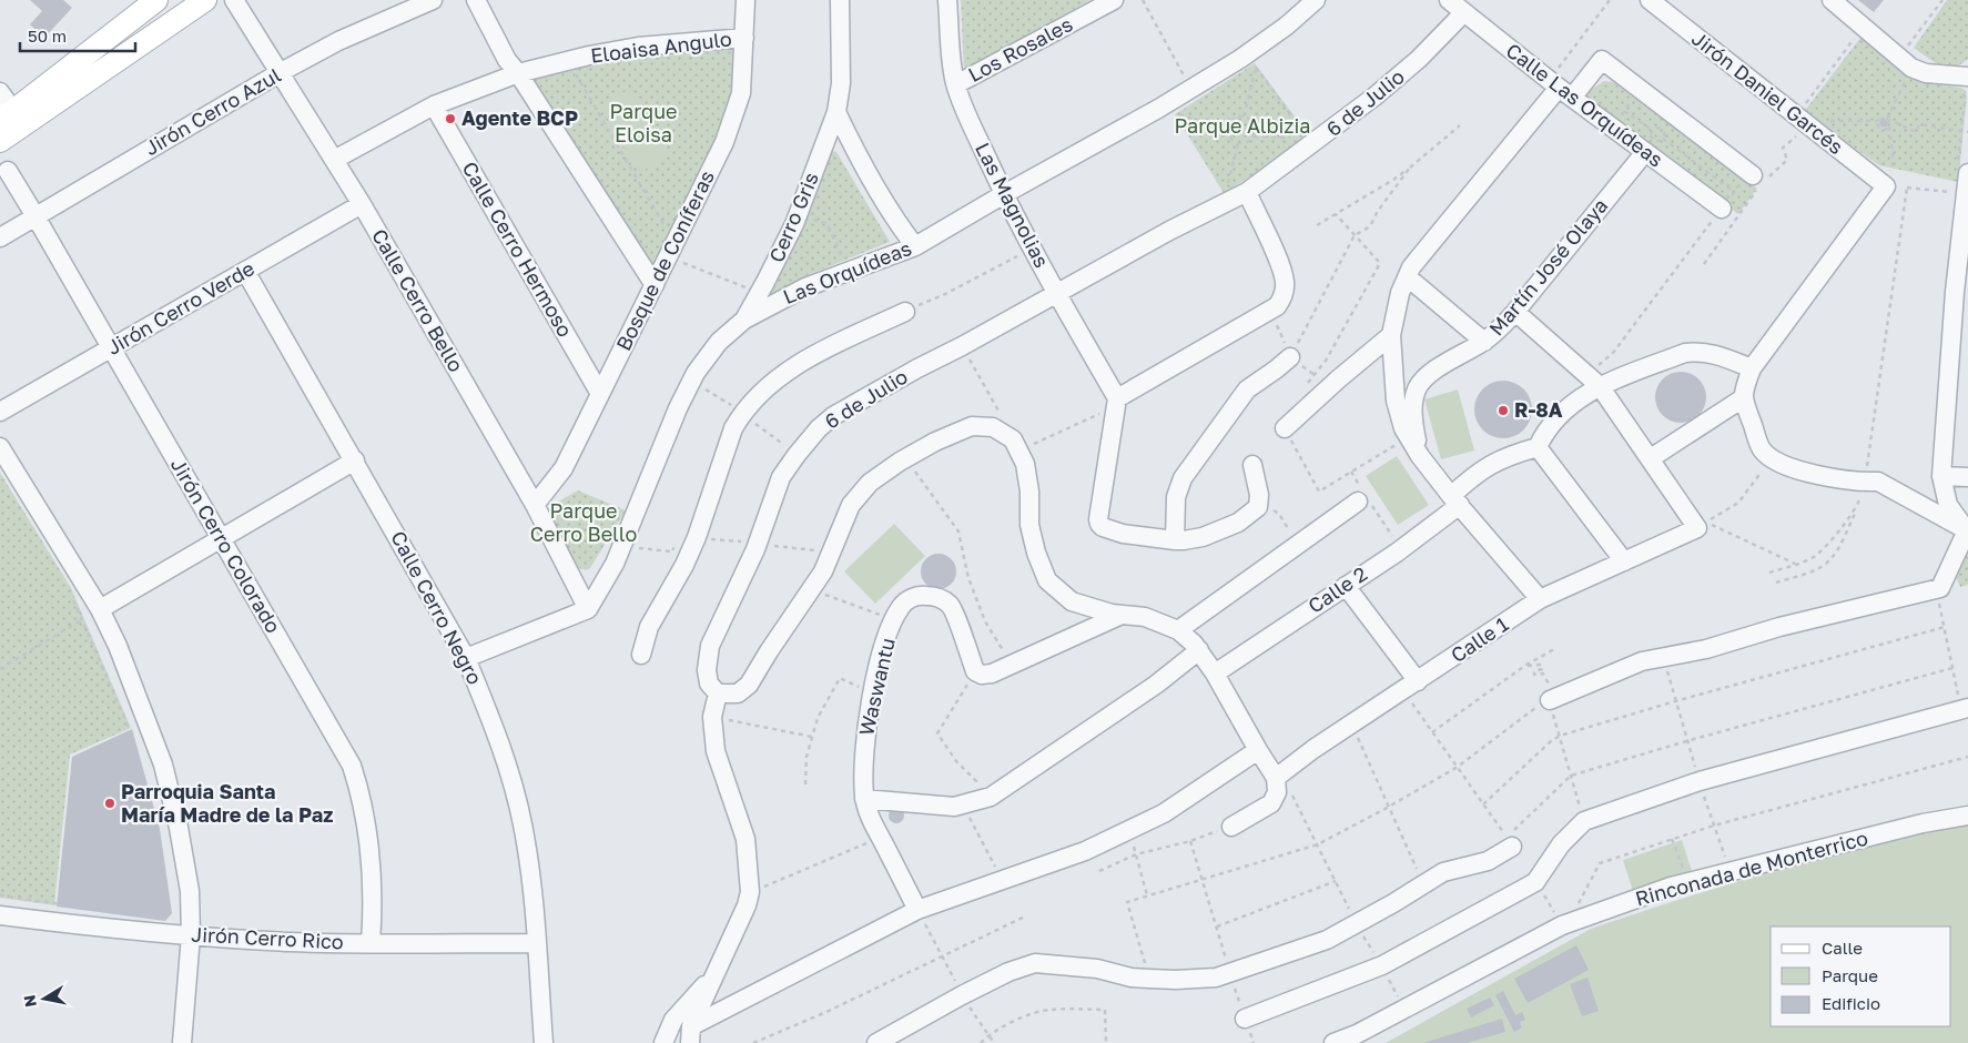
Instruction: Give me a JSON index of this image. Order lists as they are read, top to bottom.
{
  "streets": {
    "street": [
      "Eloaisa Angulo",
      "Los Rosales",
      "Jirón Daniel Garcés",
      "6 de Julio",
      "Calle Las Orquídeas",
      "Jirón Cerro Azul",
      "Las Magnolias",
      "Cerro Gris",
      "Calle Cerro Hermoso",
      "Bosque de Coníferas",
      "Martín José Olaya",
      "Las Orquídeas",
      "Calle Cerro Bello",
      "Jirón Cerro Verde",
      "Jirón Cerro Colorado",
      "Calle 2",
      "Calle Cerro Negro",
      "Calle 1",
      "Waswantu",
      "Rinconada de Monterrico",
      "Jirón Cerro Rico"
    ]
  },
  "crossings": [
    ["Eloaisa Angulo", "Calle Cerro Hermoso"],
    ["Eloaisa Angulo", "Bosque de Coníferas"],
    ["Eloaisa Angulo", "Calle Cerro Bello"],
    ["Los Rosales", "Las Magnolias"],
    ["6 de Julio", "Calle Las Orquídeas"],
    ["6 de Julio", "Las Magnolias"],
    ["Calle Las Orquídeas", "Martín José Olaya"],
    ["Jirón Cerro Azul", "Calle Cerro Bello"],
    ["Jirón Cerro Azul", "Jirón Cerro Colorado"],
    ["Las Magnolias", "Las Orquídeas"],
    ["Cerro Gris", "Las Orquídeas"],
    ["Calle Cerro Hermoso", "Bosque de Coníferas"],
    ["Bosque de Coníferas", "Calle Cerro Bello"],
    ["Las Orquídeas", "Calle Cerro Bello"],
    ["Calle Cerro Bello", "Jirón Cerro Verde"],
    ["Jirón Cerro Verde", "Jirón Cerro Colorado"],
    ["Jirón Cerro Verde", "Calle Cerro Negro"],
    ["Jirón Cerro Colorado", "Jirón Cerro Rico"],
    ["Calle Cerro Negro", "Jirón Cerro Rico"]
  ],
  "parks": ["Parque Eloisa", "Parque Albizia", "Parque Cerro Bello"],
  "places": ["Agente BCP", "R-8A", "Parroquia Santa María Madre de la Paz"],
  "legend": ["Calle", "Parque", "Edificio"],
  "scale_bar": "50 m",
  "north": "left"
}
